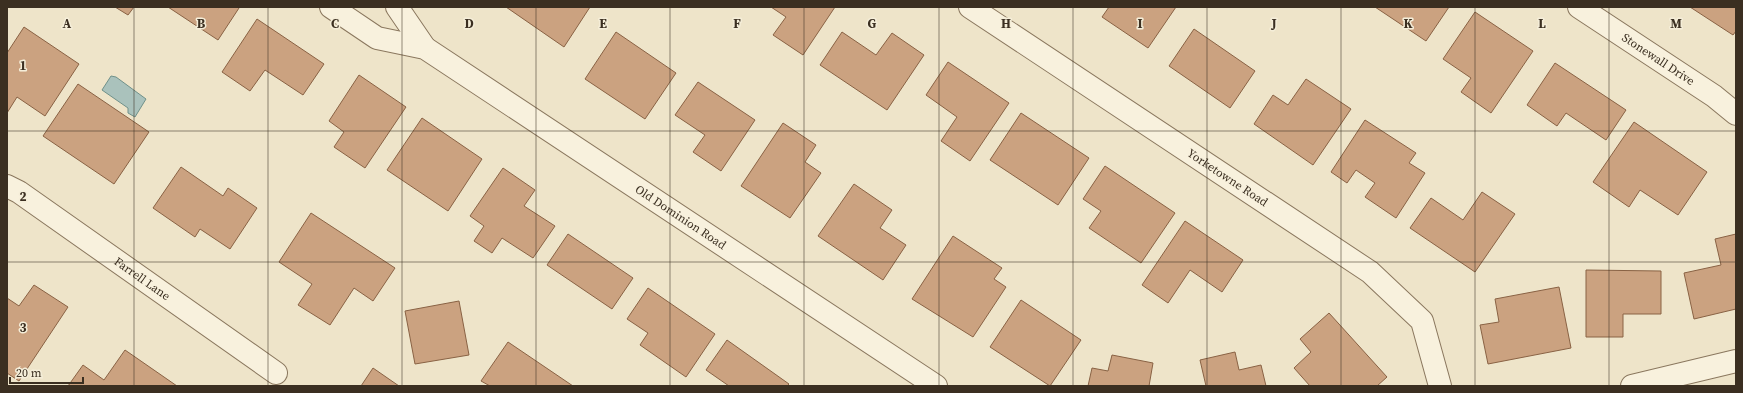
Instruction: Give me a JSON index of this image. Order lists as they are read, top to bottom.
{
  "streets": {
    "street": [
      "Stonewall Drive",
      "Yorketowne Road",
      "Old Dominion Road",
      "Farrell Lane"
    ]
  },
  "scale_bar": "20 m",
  "grid": {
    "columns": [
      "A",
      "B",
      "C",
      "D",
      "E",
      "F",
      "G",
      "H",
      "I",
      "J",
      "K",
      "L",
      "M"
    ],
    "rows": ["1", "2", "3"]
  }
}
